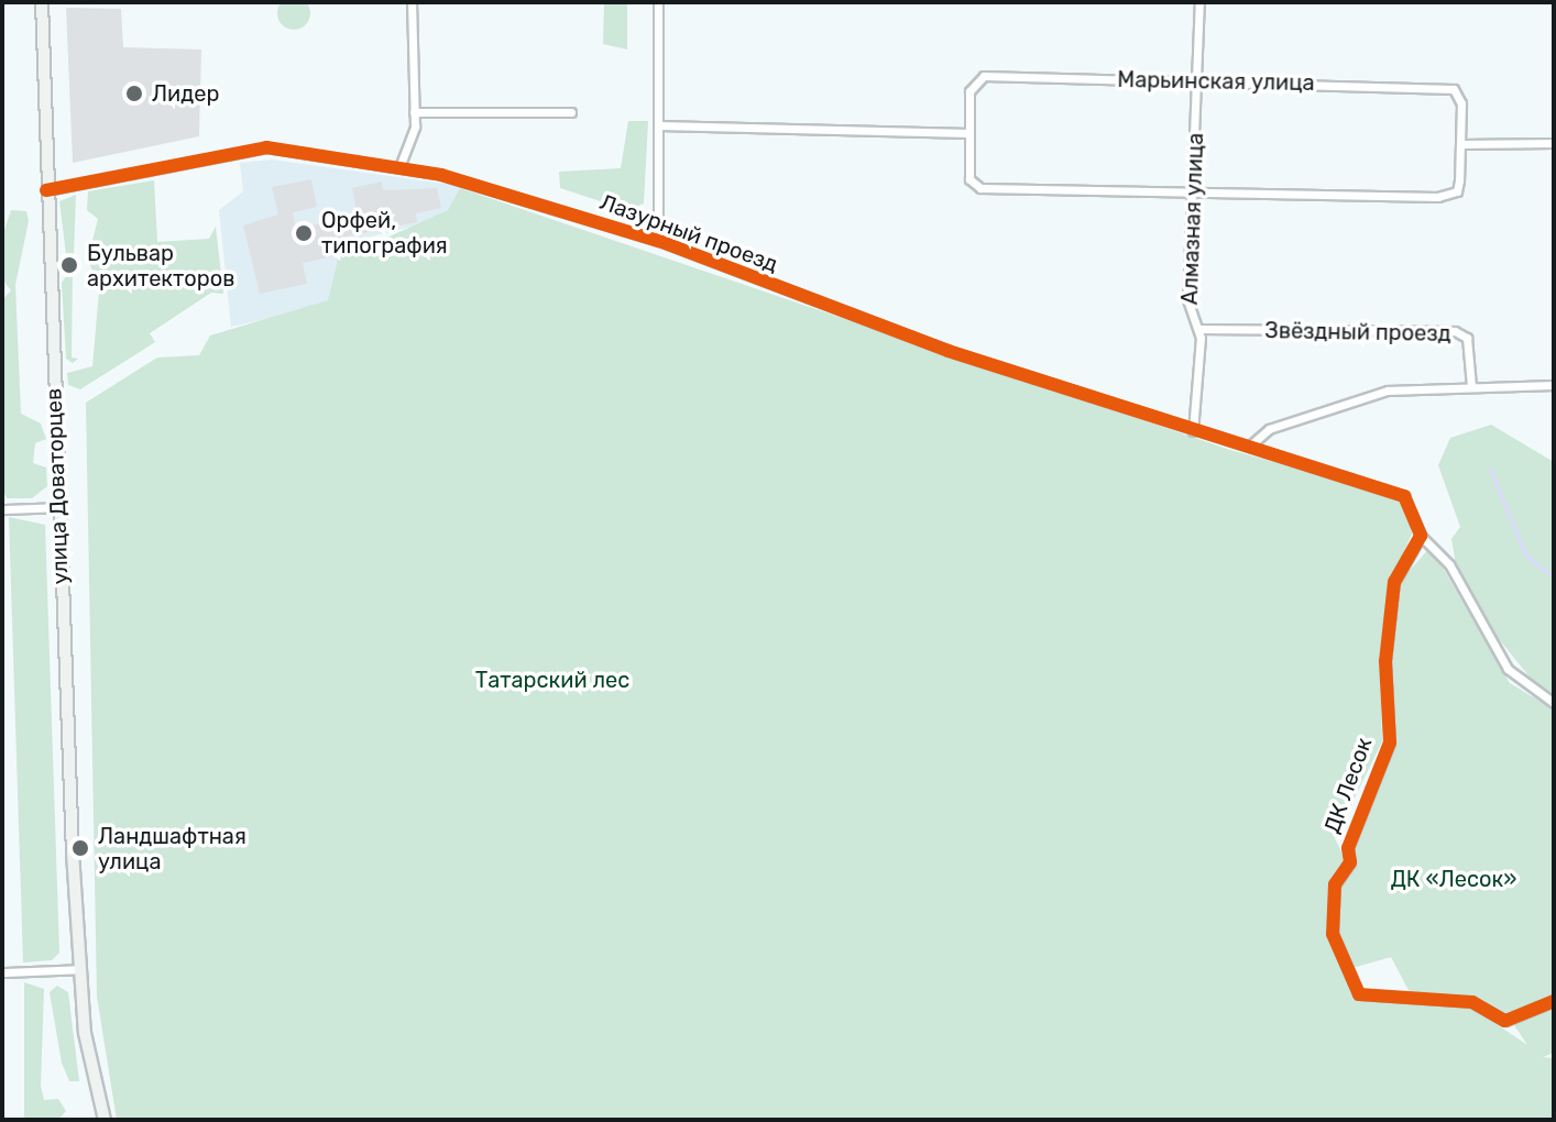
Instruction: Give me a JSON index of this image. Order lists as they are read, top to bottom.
{
  "streets": {
    "main road": ["улица Доваторцев"],
    "street": [
      "Марьинская улица",
      "Алмазная улица",
      "Лазурный проезд",
      "Звёздный проезд",
      "ДК Лесок"
    ]
  },
  "crossings": [
    ["Марьинская улица", "Алмазная улица"],
    ["Алмазная улица", "Лазурный проезд"],
    ["Алмазная улица", "Звёздный проезд"],
    ["Лазурный проезд", "улица Доваторцев"]
  ],
  "parks": ["Татарский лес", "ДК «Лесок»"],
  "places": [
    "Лидер",
    "Орфей, типография",
    "Бульвар архитекторов",
    "Ландшафтная улица"
  ]
}
